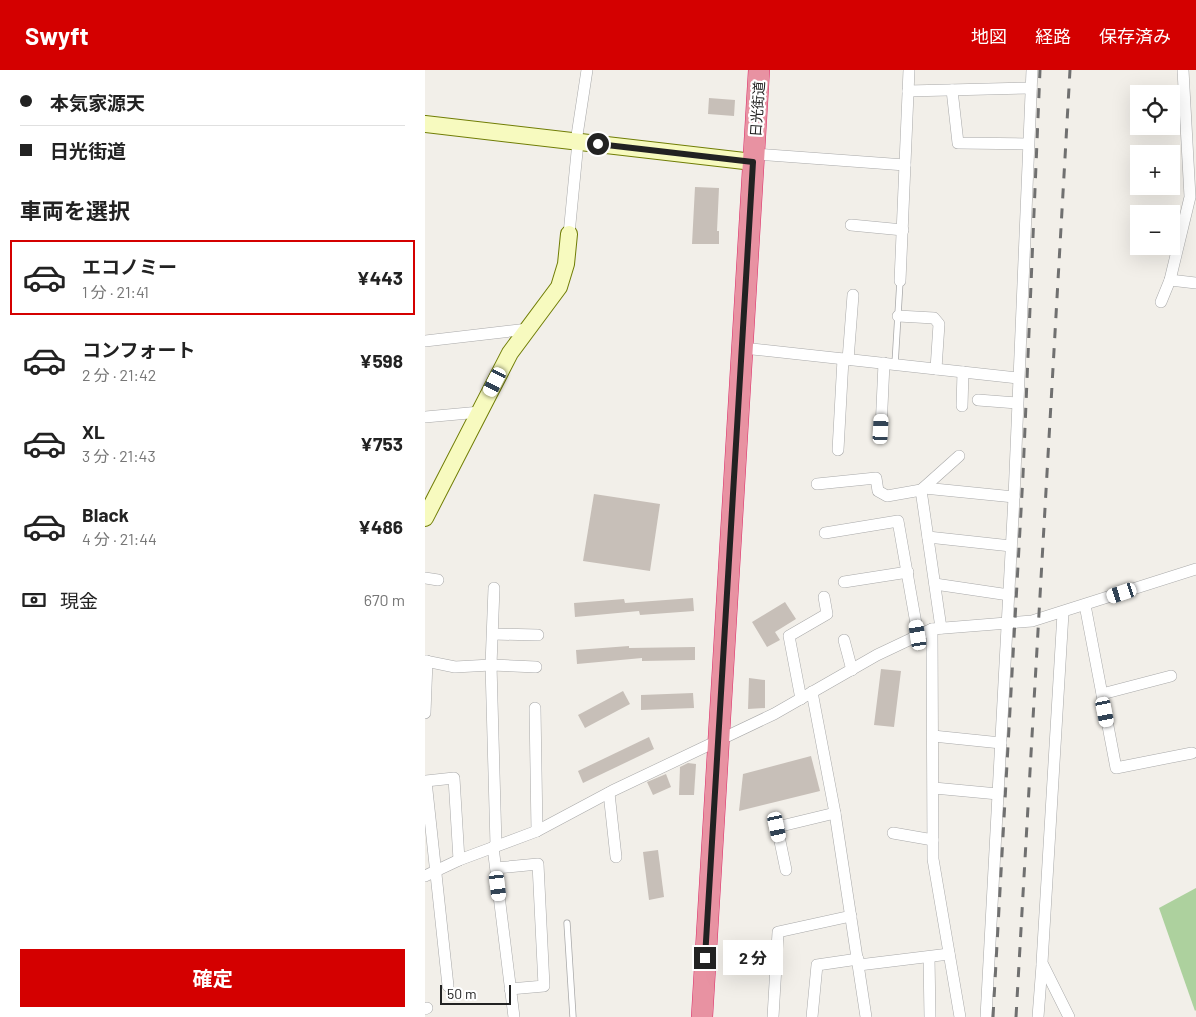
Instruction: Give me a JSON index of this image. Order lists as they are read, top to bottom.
{
  "streets": {
    "highway": ["日光街道"]
  },
  "scale_bar": "50 m",
  "page": {
    "header": "Swyft",
    "nav": ["地図", "経路", "保存済み"],
    "banner": ["本気家源天", "日光街道"],
    "map_buttons": ["+", "−"],
    "heading": "車両を選択",
    "list": [
      {
        "name": "エコノミー",
        "note": "1 分 · 21:41",
        "value": "¥443"
      },
      {
        "name": "コンフォート",
        "note": "2 分 · 21:42",
        "value": "¥598"
      },
      {
        "name": "XL",
        "note": "3 分 · 21:43",
        "value": "¥753"
      },
      {
        "name": "Black",
        "note": "4 分 · 21:44",
        "value": "¥486"
      }
    ],
    "pay": ["現金", "670 m"],
    "buttons": "確定",
    "bubble": "2 分",
    "scale": "50 m"
  }
}
